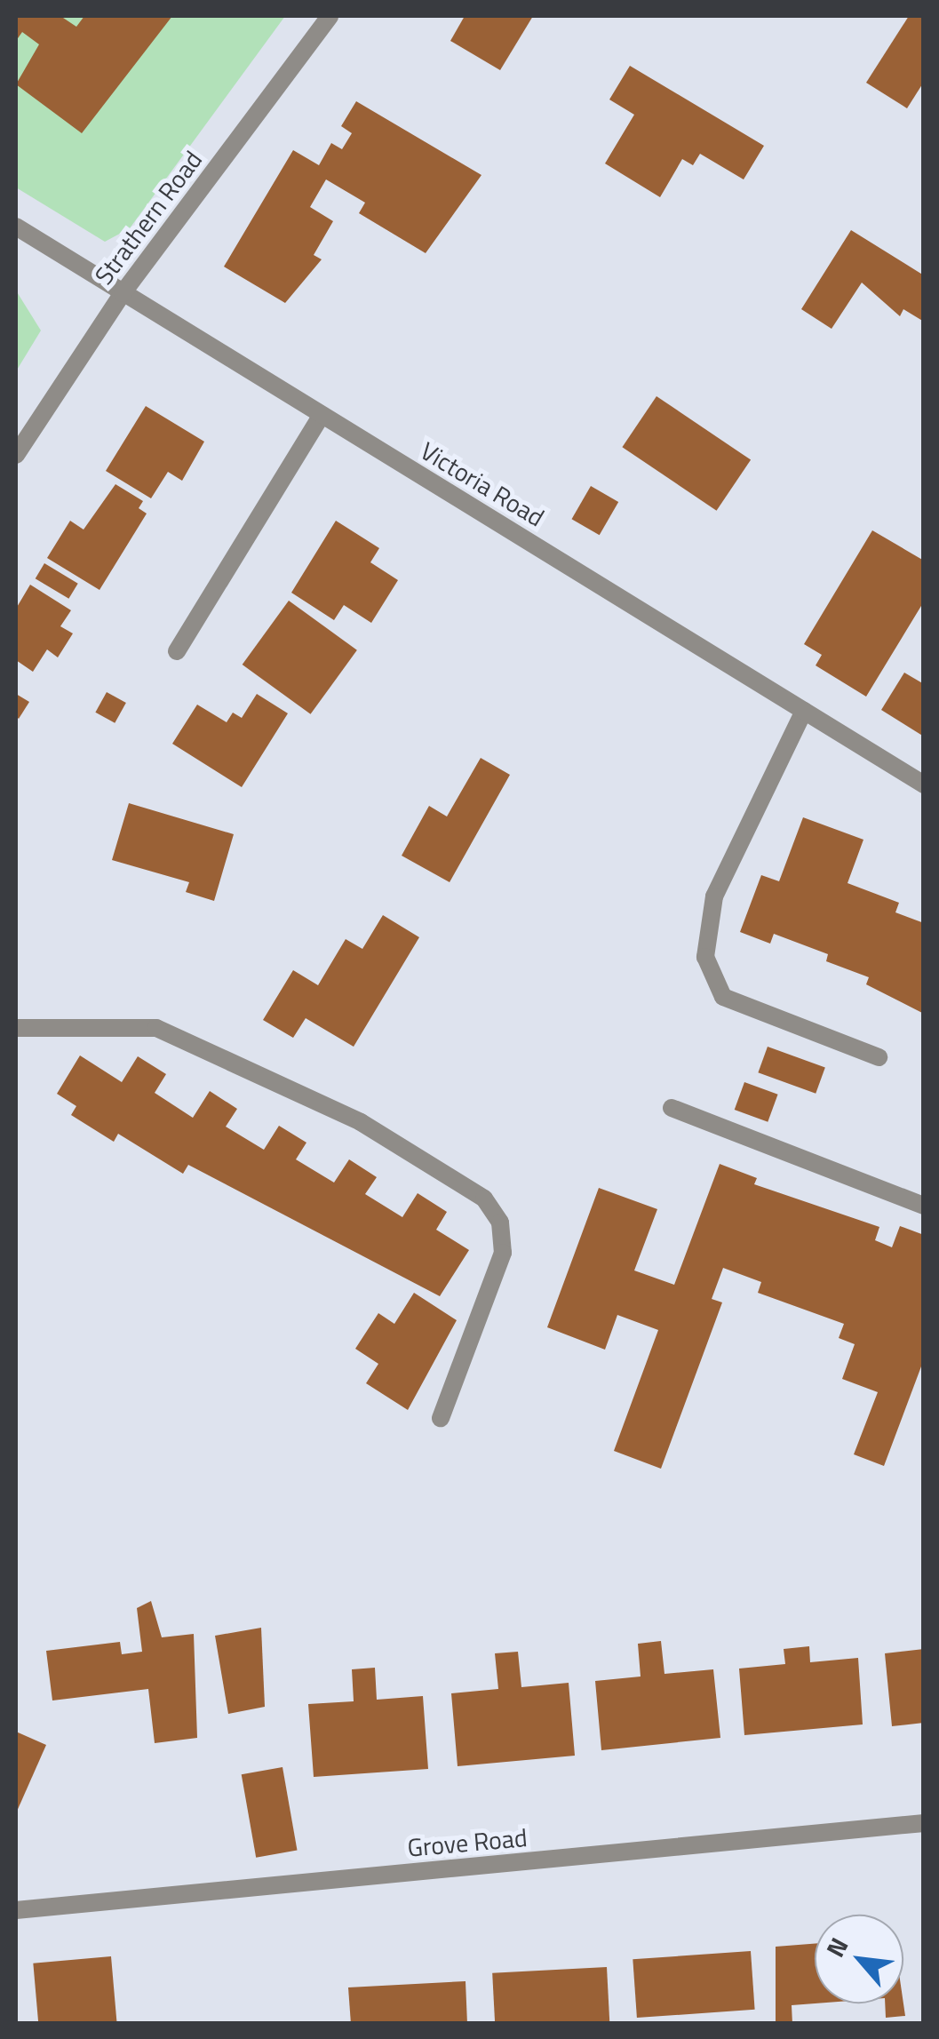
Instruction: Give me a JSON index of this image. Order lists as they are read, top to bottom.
{
  "streets": {
    "street": ["Strathern Road", "Victoria Road", "Grove Road"]
  },
  "crossings": [
    ["Strathern Road", "Victoria Road"]
  ],
  "north": "top left"
}
